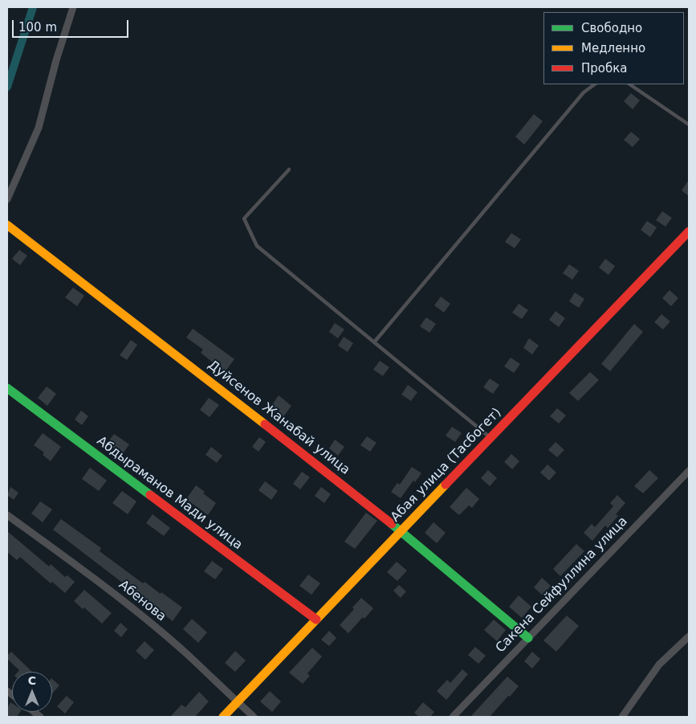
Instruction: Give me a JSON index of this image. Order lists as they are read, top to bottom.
{
  "streets": {
    "street": [
      "Дуйсенов Жанабай улица",
      "Абая улица (Тасбогет)",
      "Абдыраманов Мади улица",
      "Сакена Сейфуллина улица",
      "Абенова"
    ]
  },
  "crossings": [
    ["Дуйсенов Жанабай улица", "Абая улица (Тасбогет)"],
    ["Дуйсенов Жанабай улица", "Сакена Сейфуллина улица"],
    ["Абая улица (Тасбогет)", "Абдыраманов Мади улица"],
    ["Абая улица (Тасбогет)", "Абенова"]
  ],
  "legend": ["Свободно", "Медленно", "Пробка"],
  "scale_bar": "100 m",
  "north": "top"
}
